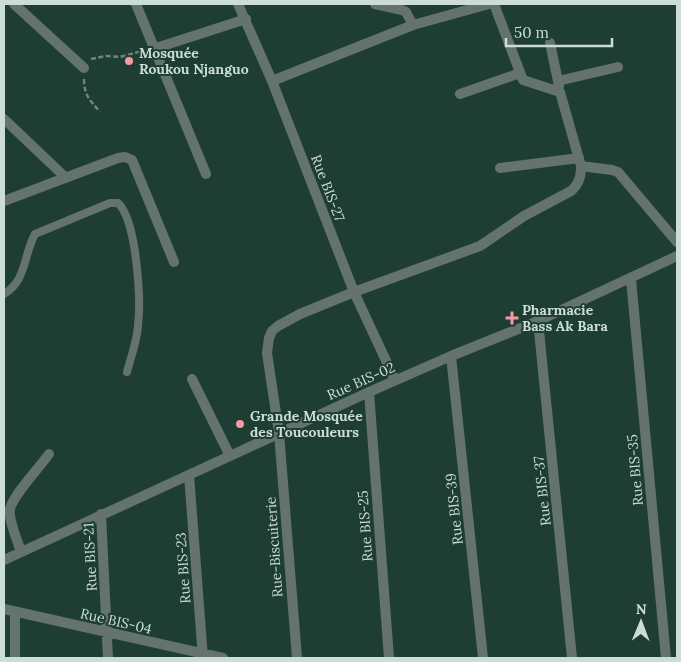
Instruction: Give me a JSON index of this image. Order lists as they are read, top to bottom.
{
  "streets": {
    "street": [
      "Rue BIS-27",
      "Rue BIS-02",
      "Rue BIS-35",
      "Rue BIS-37",
      "Rue BIS-39",
      "Rue BIS-25",
      "Rue-Biscuiterie",
      "Rue BIS-21",
      "Rue BIS-23",
      "Rue BIS-04"
    ]
  },
  "crossings": [
    ["Rue BIS-27", "Rue BIS-02"],
    ["Rue BIS-27", "Rue-Biscuiterie"],
    ["Rue BIS-02", "Rue BIS-35"],
    ["Rue BIS-02", "Rue BIS-37"],
    ["Rue BIS-02", "Rue BIS-39"],
    ["Rue BIS-02", "Rue BIS-25"],
    ["Rue BIS-02", "Rue-Biscuiterie"],
    ["Rue BIS-02", "Rue BIS-21"],
    ["Rue BIS-02", "Rue BIS-23"],
    ["Rue BIS-21", "Rue BIS-04"],
    ["Rue BIS-23", "Rue BIS-04"]
  ],
  "places": {
    "other": ["Mosquée Roukou Njanguo", "Grande Mosquée des Toucouleurs"],
    "health": ["Pharmacie Bass Ak Bara"]
  },
  "scale_bar": "50 m",
  "north": "top"
}
